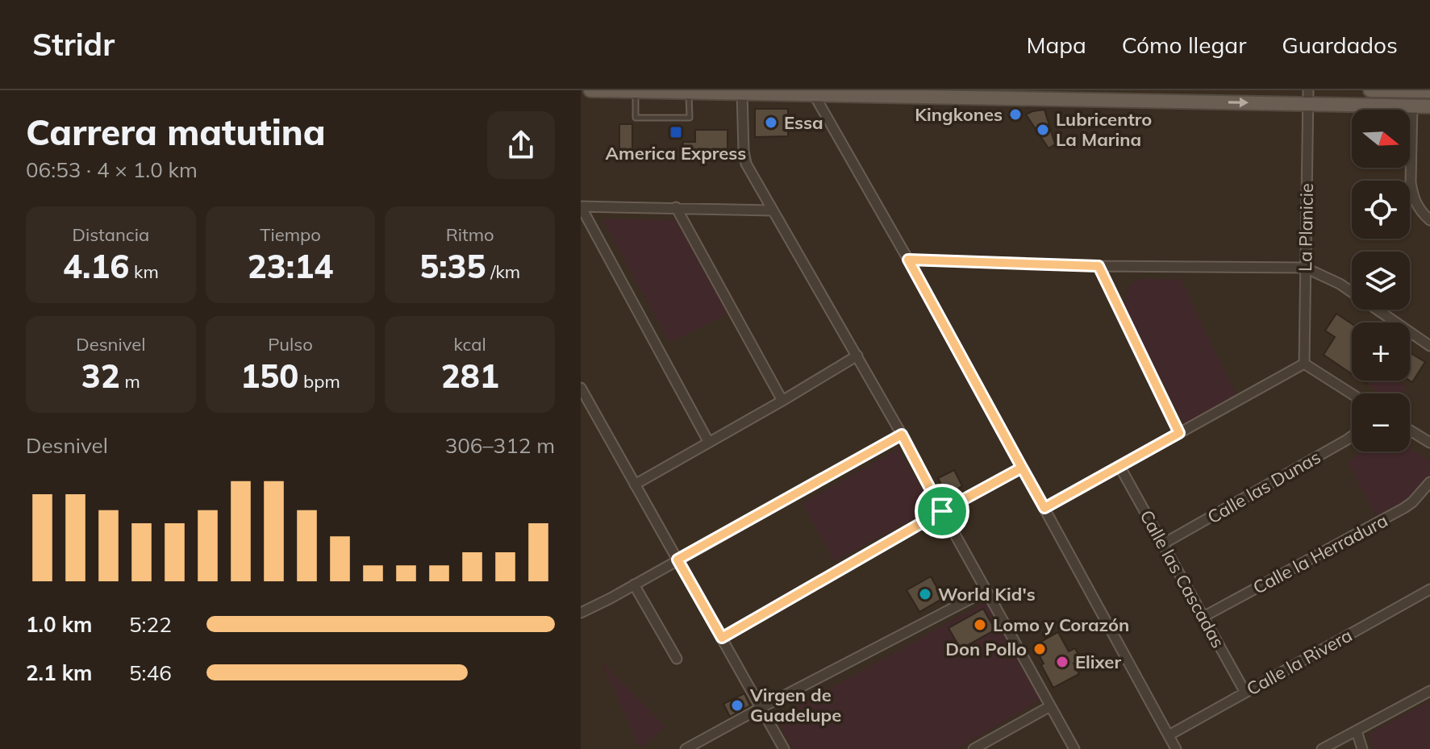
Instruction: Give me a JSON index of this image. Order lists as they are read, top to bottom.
{
  "streets": {
    "street": [
      "La Planicie",
      "Calle las Dunas",
      "Calle la Herradura",
      "Calle las Cascadas",
      "Calle la Rivera"
    ]
  },
  "crossings": [
    ["Calle las Dunas", "Calle las Cascadas"],
    ["Calle la Herradura", "Calle las Cascadas"],
    ["Calle las Cascadas", "Calle la Rivera"]
  ],
  "places": {
    "other": [
      "Kingkones",
      "Essa",
      "Lubricentro La Marina",
      "World Kid's",
      "Lomo y Corazón",
      "Don Pollo",
      "Elixer",
      "Virgen de Guadelupe"
    ],
    "transit": ["America Express"]
  },
  "north": "right",
  "page": {
    "header": "Stridr",
    "nav": ["Mapa", "Cómo llegar", "Guardados"],
    "heading": ["Carrera matutina", "06:53 · 4 × 1.0 km"],
    "map_buttons": ["+", "−"],
    "stats": [
      ["Distancia", "4.16 km"],
      ["Tiempo", "23:14"],
      ["Ritmo", "5:35 /km"],
      ["Desnivel", "32 m"],
      ["Pulso", "150 bpm"],
      ["kcal", "281"]
    ],
    "chart": ["Desnivel", "306–312 m"],
    "list": [
      {
        "name": "1.0 km",
        "note": "5:22"
      },
      {
        "name": "2.1 km",
        "note": "5:46"
      }
    ]
  }
}
